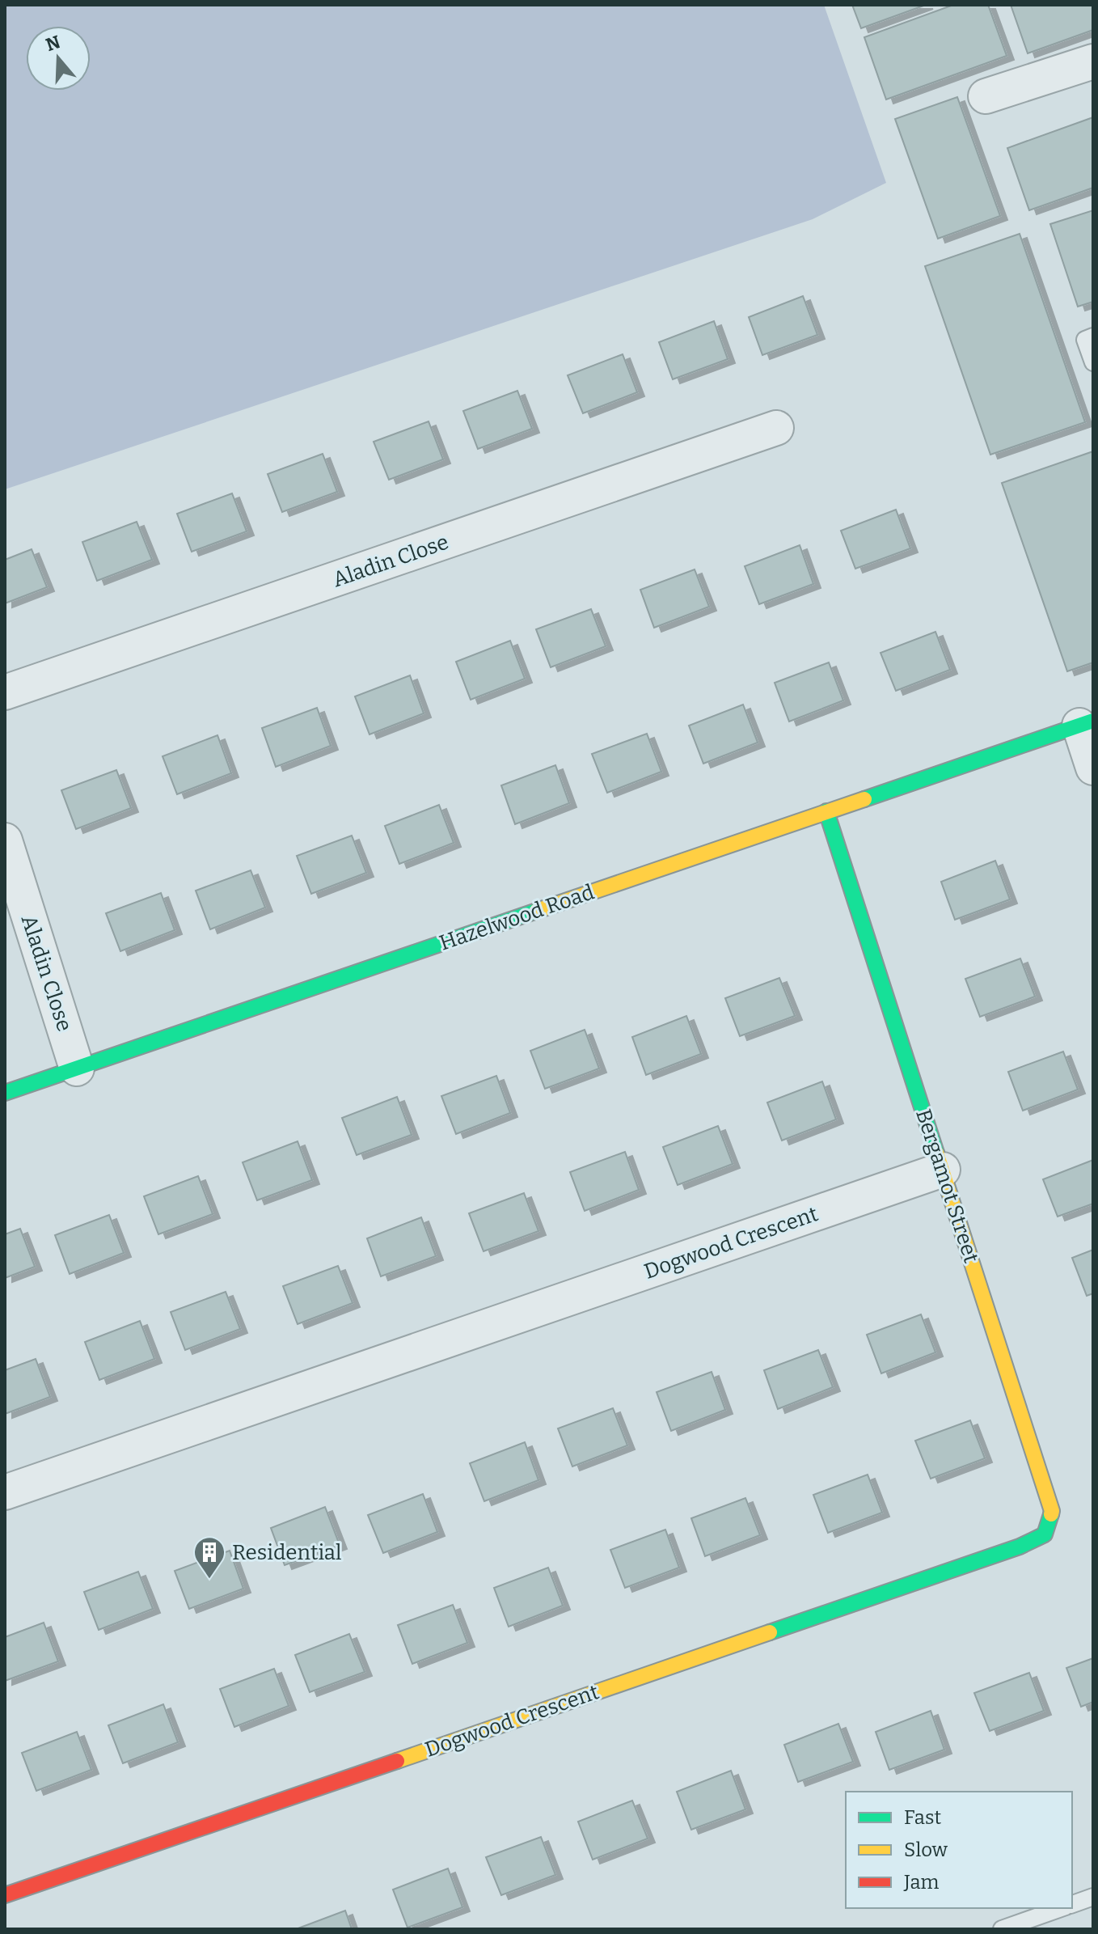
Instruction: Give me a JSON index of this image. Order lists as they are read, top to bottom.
{
  "streets": {
    "street": [
      "Aladin Close",
      "Hazelwood Road",
      "Bergamot Street",
      "Dogwood Crescent"
    ]
  },
  "crossings": [
    ["Aladin Close", "Hazelwood Road"],
    ["Hazelwood Road", "Bergamot Street"],
    ["Bergamot Street", "Dogwood Crescent"]
  ],
  "places": {
    "building": ["Residential"]
  },
  "legend": ["Fast", "Slow", "Jam"],
  "north": "top"
}
